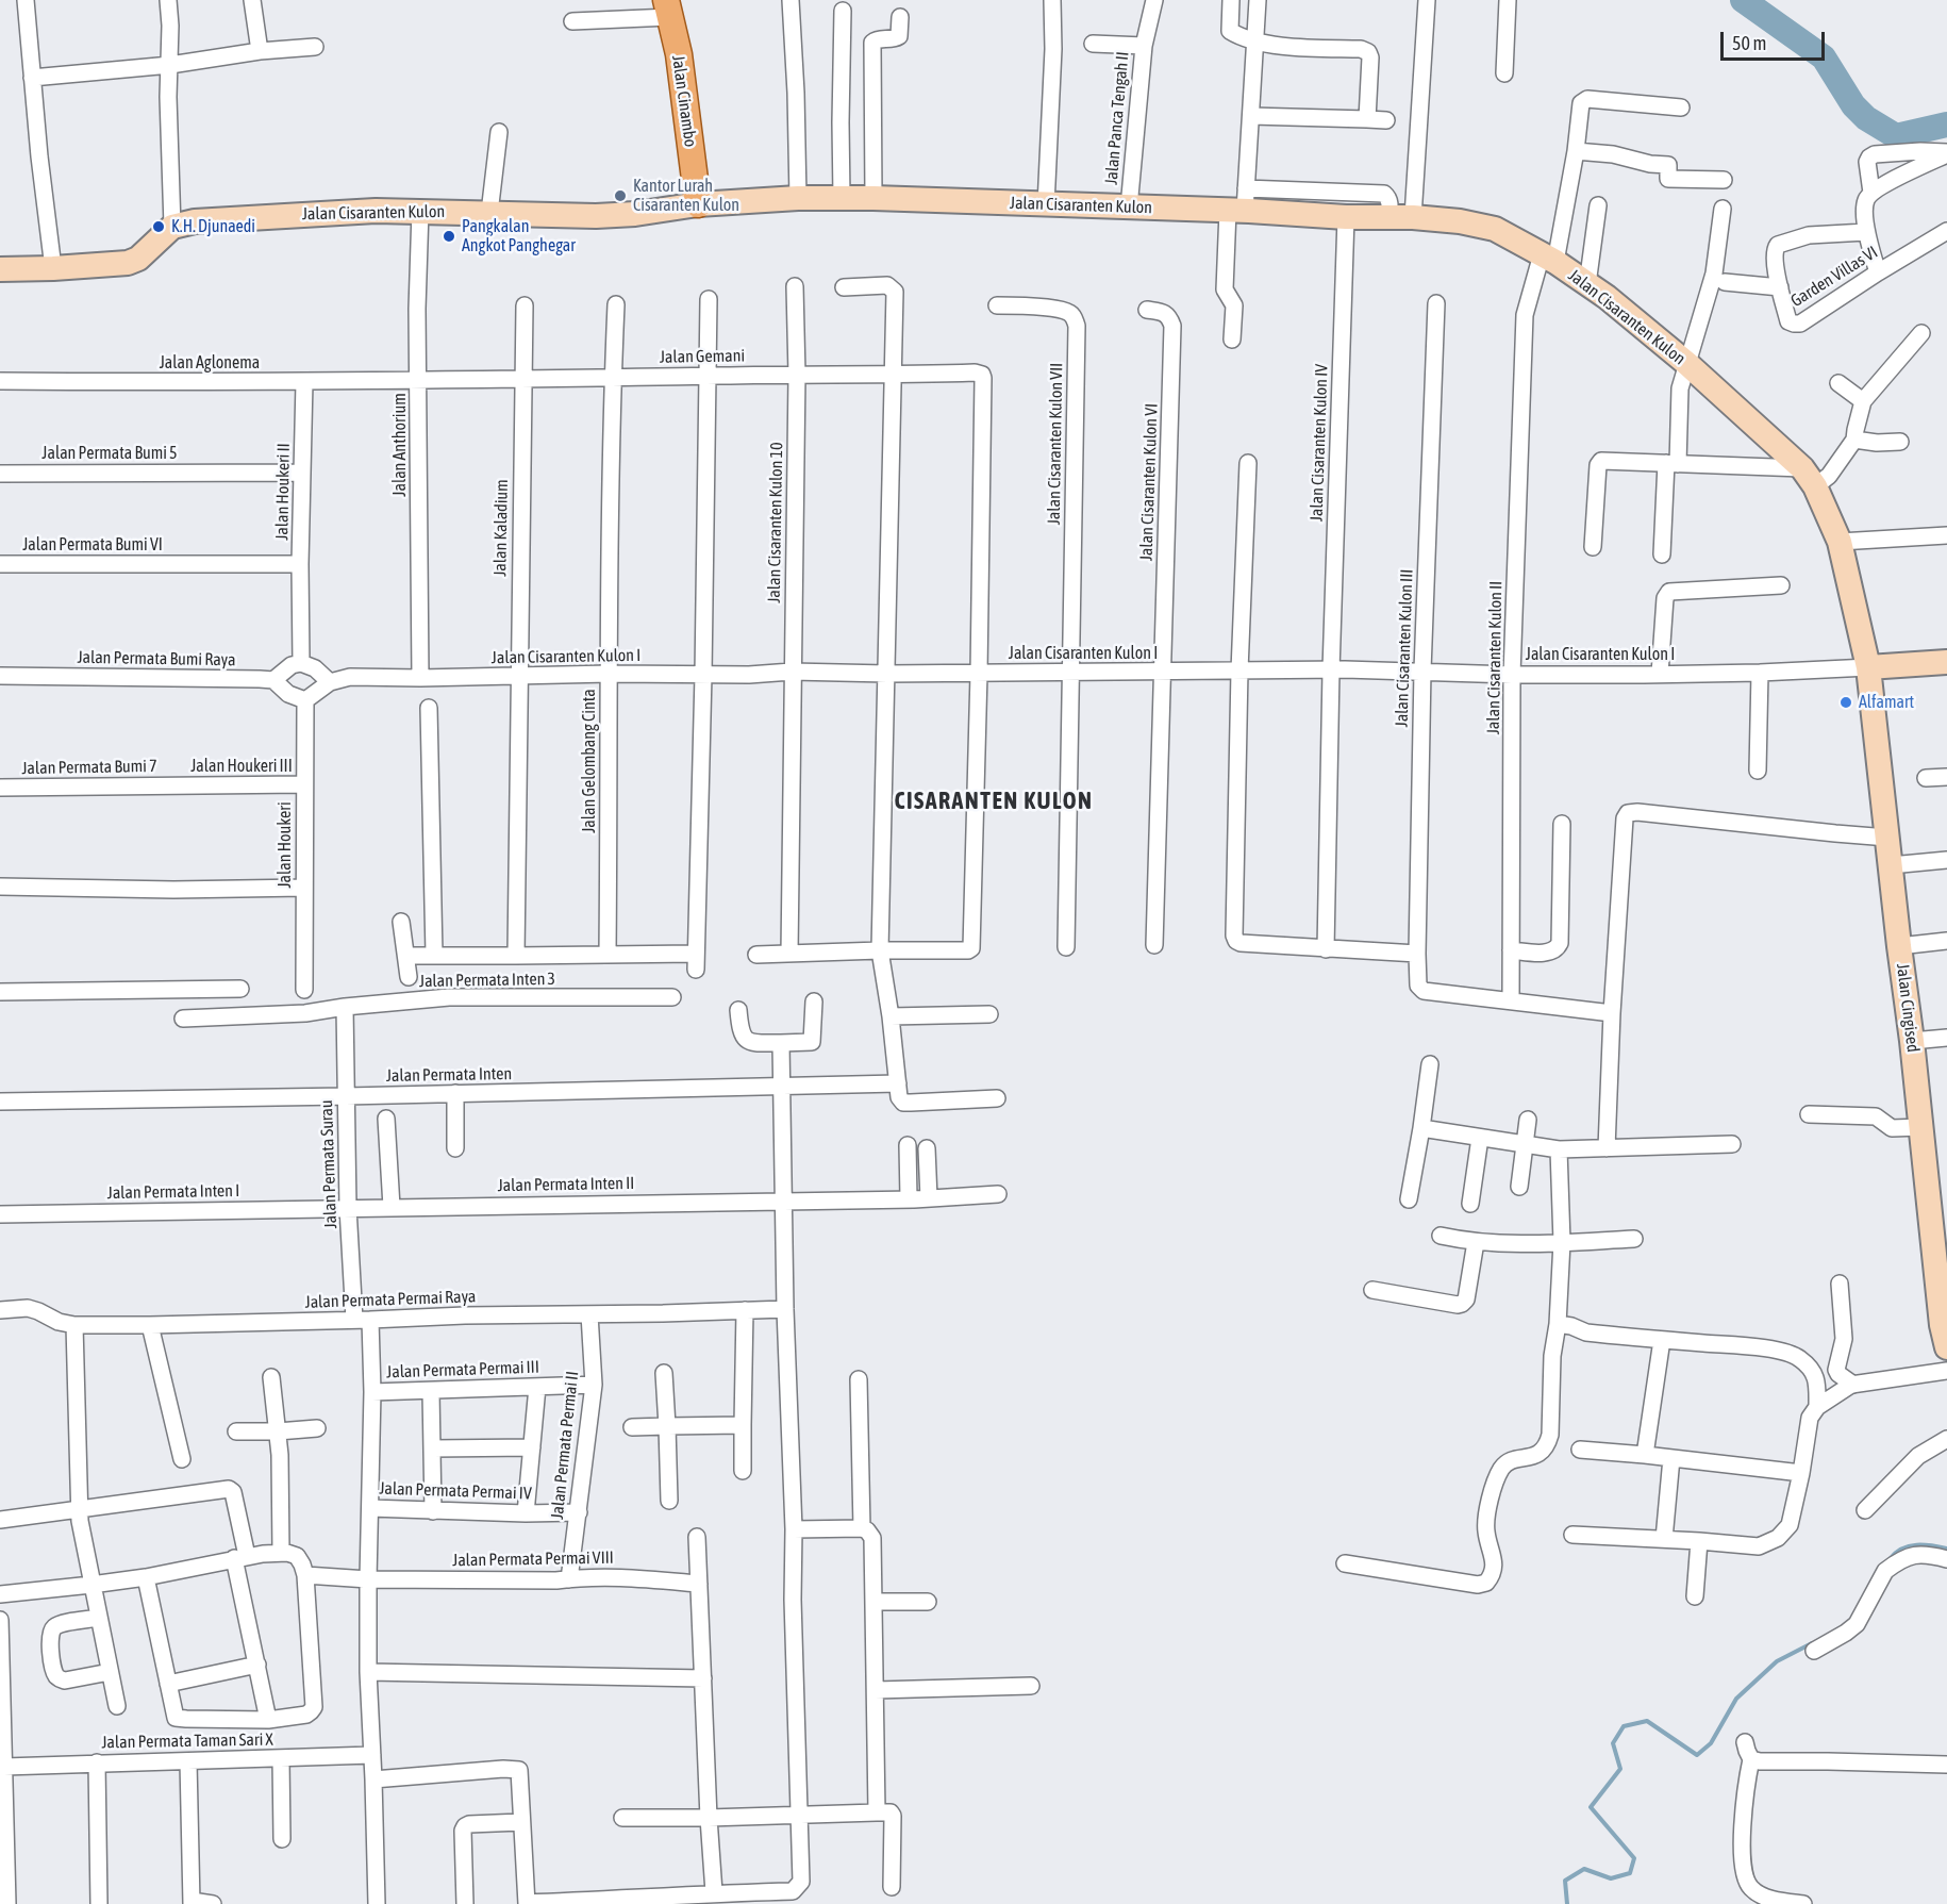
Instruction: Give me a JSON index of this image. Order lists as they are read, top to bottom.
{
  "streets": {
    "main road": ["Jalan Cinambo", "Jalan Cisaranten Kulon", "Jalan Cingised"],
    "street": [
      "Jalan Panca Tengah II",
      "Garden Villas VI",
      "Jalan Gemani",
      "Jalan Aglonema",
      "Jalan Cisaranten Kulon IV",
      "Jalan Cisaranten Kulon VII",
      "Jalan Anthorium",
      "Jalan Permata Bumi 5",
      "Jalan Cisaranten Kulon VI",
      "Jalan Houkeri II",
      "Jalan Cisaranten Kulon 10",
      "Jalan Kaladium",
      "Jalan Permata Bumi VI",
      "Jalan Cisaranten Kulon III",
      "Jalan Cisaranten Kulon I",
      "Jalan Cisaranten Kulon II",
      "Jalan Permata Bumi Raya",
      "Jalan Gelombang Cinta",
      "Jalan Houkeri III",
      "Jalan Permata Bumi 7",
      "Jalan Houkeri",
      "Jalan Permata Inten 3",
      "Jalan Permata Inten",
      "Jalan Permata Surau",
      "Jalan Permata Inten II",
      "Jalan Permata Inten I",
      "Jalan Permata Permai Raya",
      "Jalan Permata Permai III",
      "Jalan Permata Permai II",
      "Jalan Permata Permai IV",
      "Jalan Permata Permai VIII",
      "Jalan Permata Taman Sari X"
    ]
  },
  "crossings": [
    ["Jalan Cinambo", "Jalan Cisaranten Kulon"],
    ["Jalan Panca Tengah II", "Jalan Cisaranten Kulon"],
    ["Jalan Cisaranten Kulon", "Jalan Cisaranten Kulon IV"],
    ["Jalan Cisaranten Kulon", "Jalan Anthorium"],
    ["Jalan Cisaranten Kulon", "Jalan Cisaranten Kulon I"],
    ["Jalan Cisaranten Kulon", "Jalan Cisaranten Kulon II"],
    ["Jalan Cisaranten Kulon", "Jalan Cingised"],
    ["Jalan Gemani", "Jalan Aglonema"],
    ["Jalan Gemani", "Jalan Anthorium"],
    ["Jalan Gemani", "Jalan Cisaranten Kulon 10"],
    ["Jalan Gemani", "Jalan Kaladium"],
    ["Jalan Gemani", "Jalan Cisaranten Kulon I"],
    ["Jalan Gemani", "Jalan Gelombang Cinta"],
    ["Jalan Aglonema", "Jalan Anthorium"],
    ["Jalan Aglonema", "Jalan Houkeri II"],
    ["Jalan Cisaranten Kulon IV", "Jalan Cisaranten Kulon I"],
    ["Jalan Cisaranten Kulon VII", "Jalan Cisaranten Kulon I"],
    ["Jalan Anthorium", "Jalan Cisaranten Kulon I"],
    ["Jalan Permata Bumi 5", "Jalan Houkeri II"],
    ["Jalan Cisaranten Kulon VI", "Jalan Cisaranten Kulon I"],
    ["Jalan Houkeri II", "Jalan Permata Bumi VI"],
    ["Jalan Cisaranten Kulon 10", "Jalan Cisaranten Kulon I"],
    ["Jalan Kaladium", "Jalan Cisaranten Kulon I"],
    ["Jalan Cisaranten Kulon III", "Jalan Cisaranten Kulon I"],
    ["Jalan Cisaranten Kulon III", "Jalan Cisaranten Kulon II"],
    ["Jalan Cisaranten Kulon I", "Jalan Cisaranten Kulon II"],
    ["Jalan Cisaranten Kulon I", "Jalan Gelombang Cinta"],
    ["Jalan Cisaranten Kulon I", "Jalan Houkeri"],
    ["Jalan Cisaranten Kulon I", "Jalan Cingised"],
    ["Jalan Houkeri III", "Jalan Permata Bumi 7"],
    ["Jalan Houkeri III", "Jalan Houkeri"],
    ["Jalan Permata Inten 3", "Jalan Permata Surau"],
    ["Jalan Permata Inten", "Jalan Permata Surau"],
    ["Jalan Permata Surau", "Jalan Permata Inten II"],
    ["Jalan Permata Surau", "Jalan Permata Inten I"],
    ["Jalan Permata Surau", "Jalan Permata Permai Raya"],
    ["Jalan Permata Surau", "Jalan Permata Permai III"],
    ["Jalan Permata Surau", "Jalan Permata Permai IV"],
    ["Jalan Permata Surau", "Jalan Permata Permai VIII"],
    ["Jalan Permata Inten II", "Jalan Permata Inten I"],
    ["Jalan Permata Permai Raya", "Jalan Permata Permai II"],
    ["Jalan Permata Permai III", "Jalan Permata Permai II"],
    ["Jalan Permata Permai II", "Jalan Permata Permai IV"],
    ["Jalan Permata Permai II", "Jalan Permata Permai VIII"]
  ],
  "districts": ["CISARANTEN KULON"],
  "places": [
    "Kantor Lurah Cisaranten Kulon",
    "K.H. Djunaedi",
    "Pangkalan Angkot Panghegar",
    "Alfamart"
  ],
  "scale_bar": "50 m"
}
